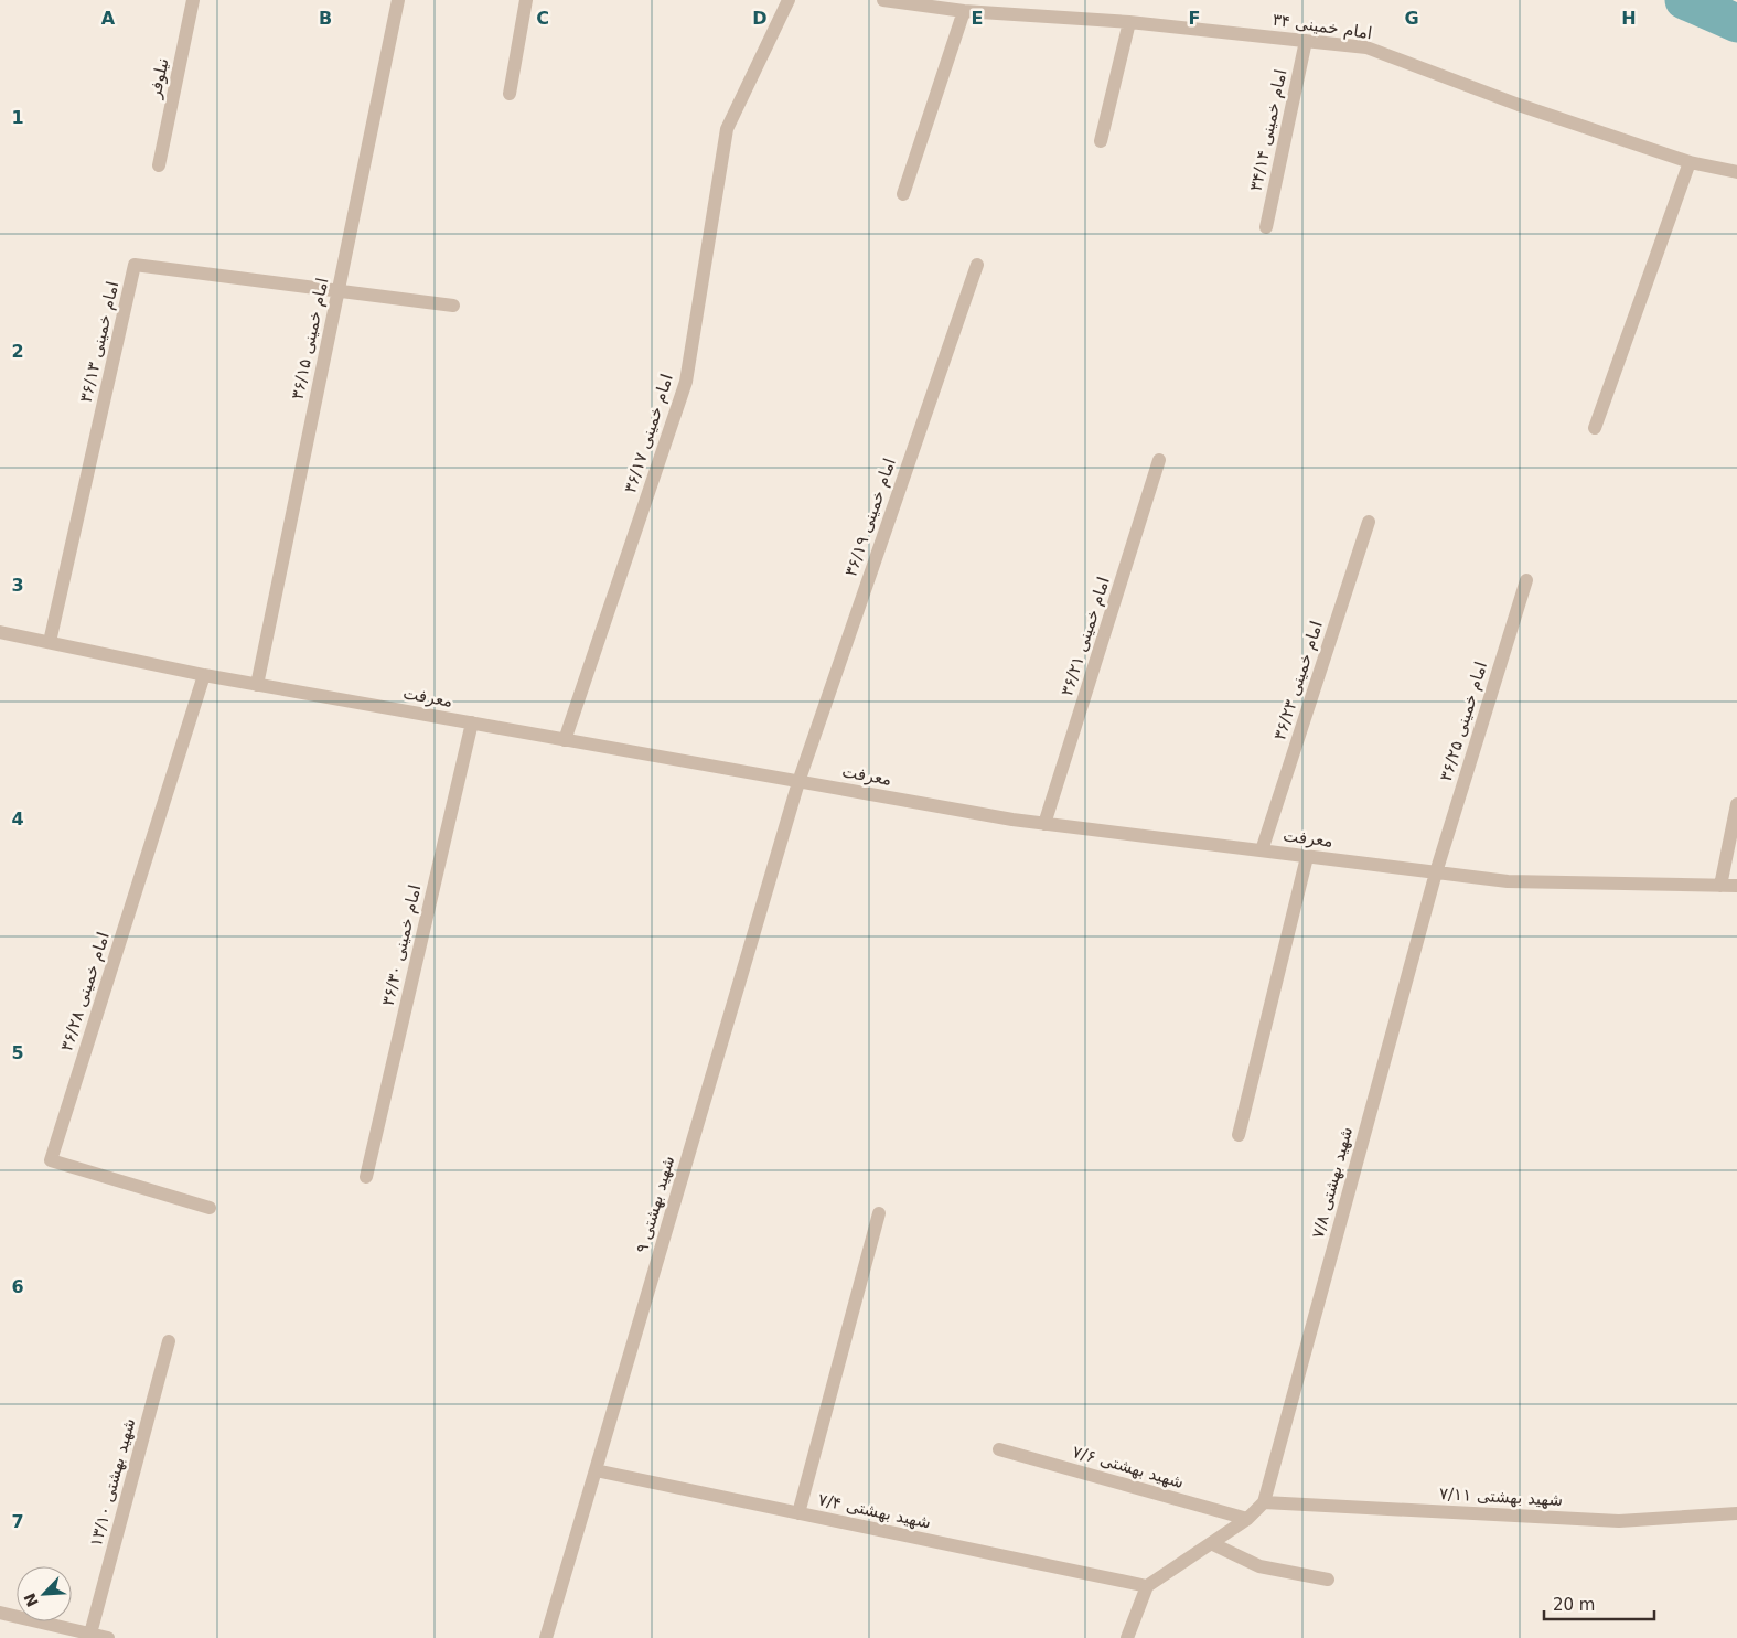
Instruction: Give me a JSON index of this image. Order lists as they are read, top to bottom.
{
  "streets": {
    "street": [
      "امام خمینی ۳۴",
      "نیلوفر",
      "امام خمینی ۳۴/۱۴",
      "امام خمینی ۳۶/۱۵",
      "امام خمینی ۳۶/۱۳",
      "امام خمینی ۳۶/۱۷",
      "امام خمینی ۳۶/۱۹",
      "امام خمینی ۳۶/۲۱",
      "امام خمینی ۳۶/۲۳",
      "معرفت",
      "امام خمینی ۳۶/۲۵",
      "امام خمینی ۳۶/۳۰",
      "امام خمینی ۳۶/۲۸",
      "شهید بهشتی ۷/۸",
      "شهید بهشتی ۹",
      "شهید بهشتی ۷/۶",
      "شهید بهشتی ۱۳/۱۰",
      "شهید بهشتی ۷/۱۱",
      "شهید بهشتی ۷/۴"
    ]
  },
  "crossings": [
    ["امام خمینی ۳۴", "امام خمینی ۳۴/۱۴"],
    ["امام خمینی ۳۶/۱۵", "امام خمینی ۳۶/۱۳"],
    ["امام خمینی ۳۶/۱۵", "معرفت"],
    ["امام خمینی ۳۶/۱۳", "معرفت"],
    ["امام خمینی ۳۶/۱۷", "معرفت"],
    ["امام خمینی ۳۶/۱۹", "معرفت"],
    ["امام خمینی ۳۶/۱۹", "شهید بهشتی ۹"],
    ["امام خمینی ۳۶/۲۱", "معرفت"],
    ["امام خمینی ۳۶/۲۳", "معرفت"],
    ["معرفت", "امام خمینی ۳۶/۲۵"],
    ["معرفت", "امام خمینی ۳۶/۳۰"],
    ["معرفت", "امام خمینی ۳۶/۲۸"],
    ["معرفت", "شهید بهشتی ۷/۸"],
    ["معرفت", "شهید بهشتی ۹"],
    ["امام خمینی ۳۶/۲۵", "شهید بهشتی ۷/۸"],
    ["شهید بهشتی ۷/۸", "شهید بهشتی ۷/۱۱"],
    ["شهید بهشتی ۹", "شهید بهشتی ۷/۴"]
  ],
  "scale_bar": "20 m",
  "north": "bottom left",
  "grid": {
    "columns": [
      "A",
      "B",
      "C",
      "D",
      "E",
      "F",
      "G",
      "H"
    ],
    "rows": [
      "1",
      "2",
      "3",
      "4",
      "5",
      "6",
      "7"
    ]
  }
}
